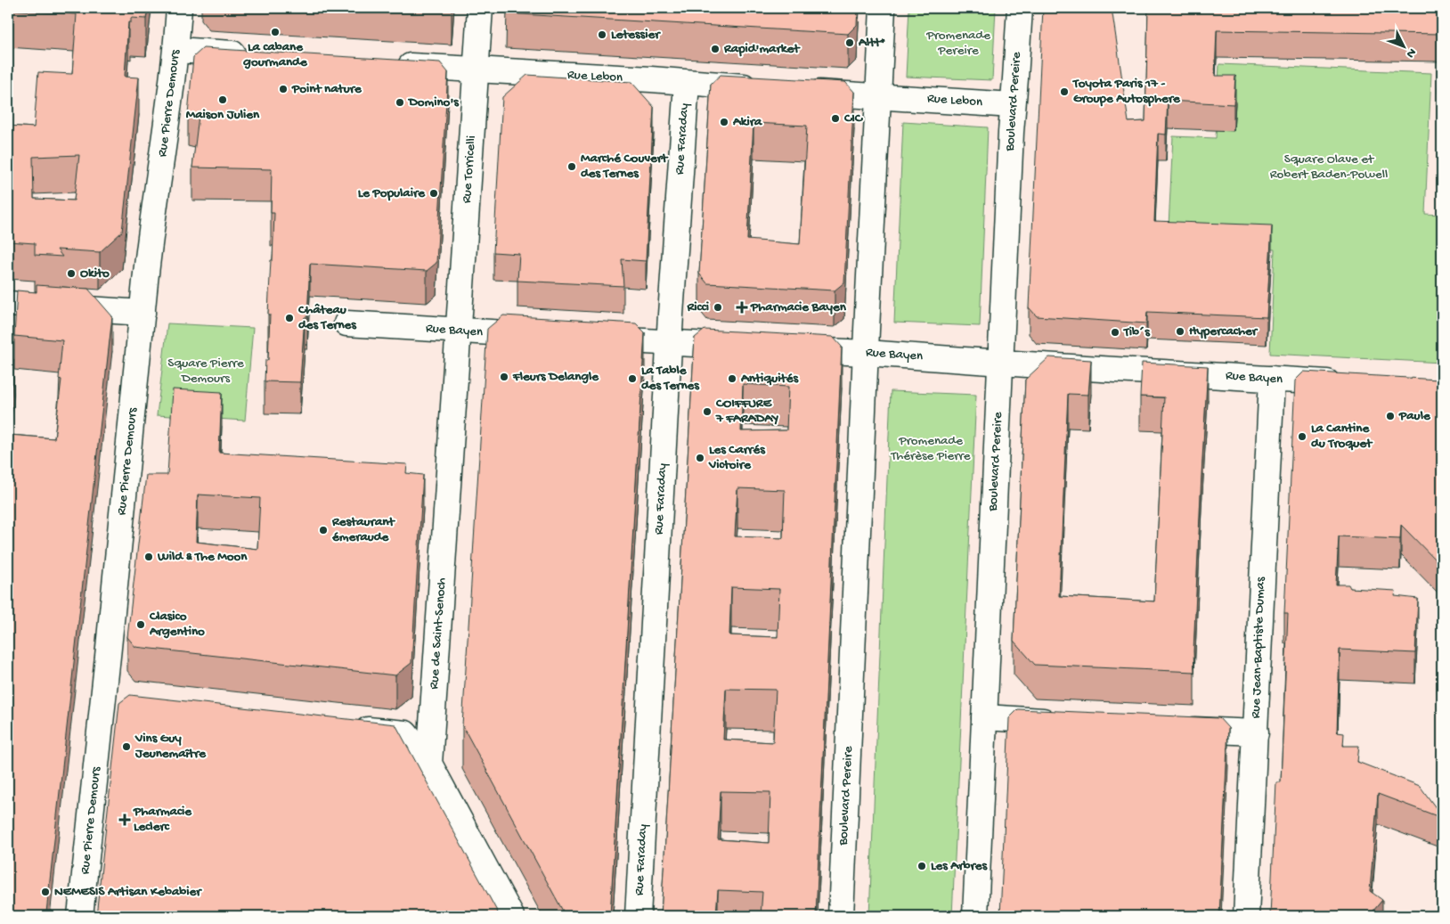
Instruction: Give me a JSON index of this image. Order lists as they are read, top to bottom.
{
  "streets": {
    "street": [
      "Rue Lebon",
      "Boulevard Pereire",
      "Rue Pierre Demours",
      "Rue Faraday",
      "Rue Torricelli",
      "Rue Bayen",
      "Rue de Saint-Senoch",
      "Rue Jean-Baptiste Dumas"
    ]
  },
  "crossings": [
    ["Rue Lebon", "Boulevard Pereire"],
    ["Rue Lebon", "Rue Faraday"],
    ["Rue Lebon", "Rue Torricelli"],
    ["Boulevard Pereire", "Rue Bayen"],
    ["Rue Torricelli", "Rue Bayen"],
    ["Rue Torricelli", "Rue de Saint-Senoch"],
    ["Rue Bayen", "Rue de Saint-Senoch"],
    ["Rue Bayen", "Rue Jean-Baptiste Dumas"]
  ],
  "parks": [
    "Promenade Pereire",
    "Square Olave et Robert Baden-Powell",
    "Square Pierre Demours",
    "Promenade Thérèse Pierre"
  ],
  "places": {
    "other": [
      "La cabane gourmande",
      "Letessier",
      "Altt*",
      "Rapid'market",
      "Point nature",
      "Toyota Paris 17 - Groupe Autosphere",
      "Maison Julien",
      "Domino's",
      "CIC",
      "Akira",
      "Marché Couvert des Ternes",
      "Le Populaire",
      "Okito",
      "Ricci",
      "Château des Ternes",
      "Hypercacher",
      "Tib´s",
      "Fleurs Delangle",
      "La Table des Ternes",
      "Antiquités",
      "COIFFURE 7 FARADAY",
      "Paule",
      "La Cantine du Troquet",
      "Les Carrés Victoire",
      "Restaurant émeraude",
      "Wild & The Moon",
      "Clasico Argentino",
      "Vins Guy Jeunemaître",
      "Les Arbres",
      "NEMESIS Artisan Kebabier"
    ],
    "health": ["Pharmacie Bayen", "Pharmacie Leclerc"]
  },
  "north": "bottom right"
}
